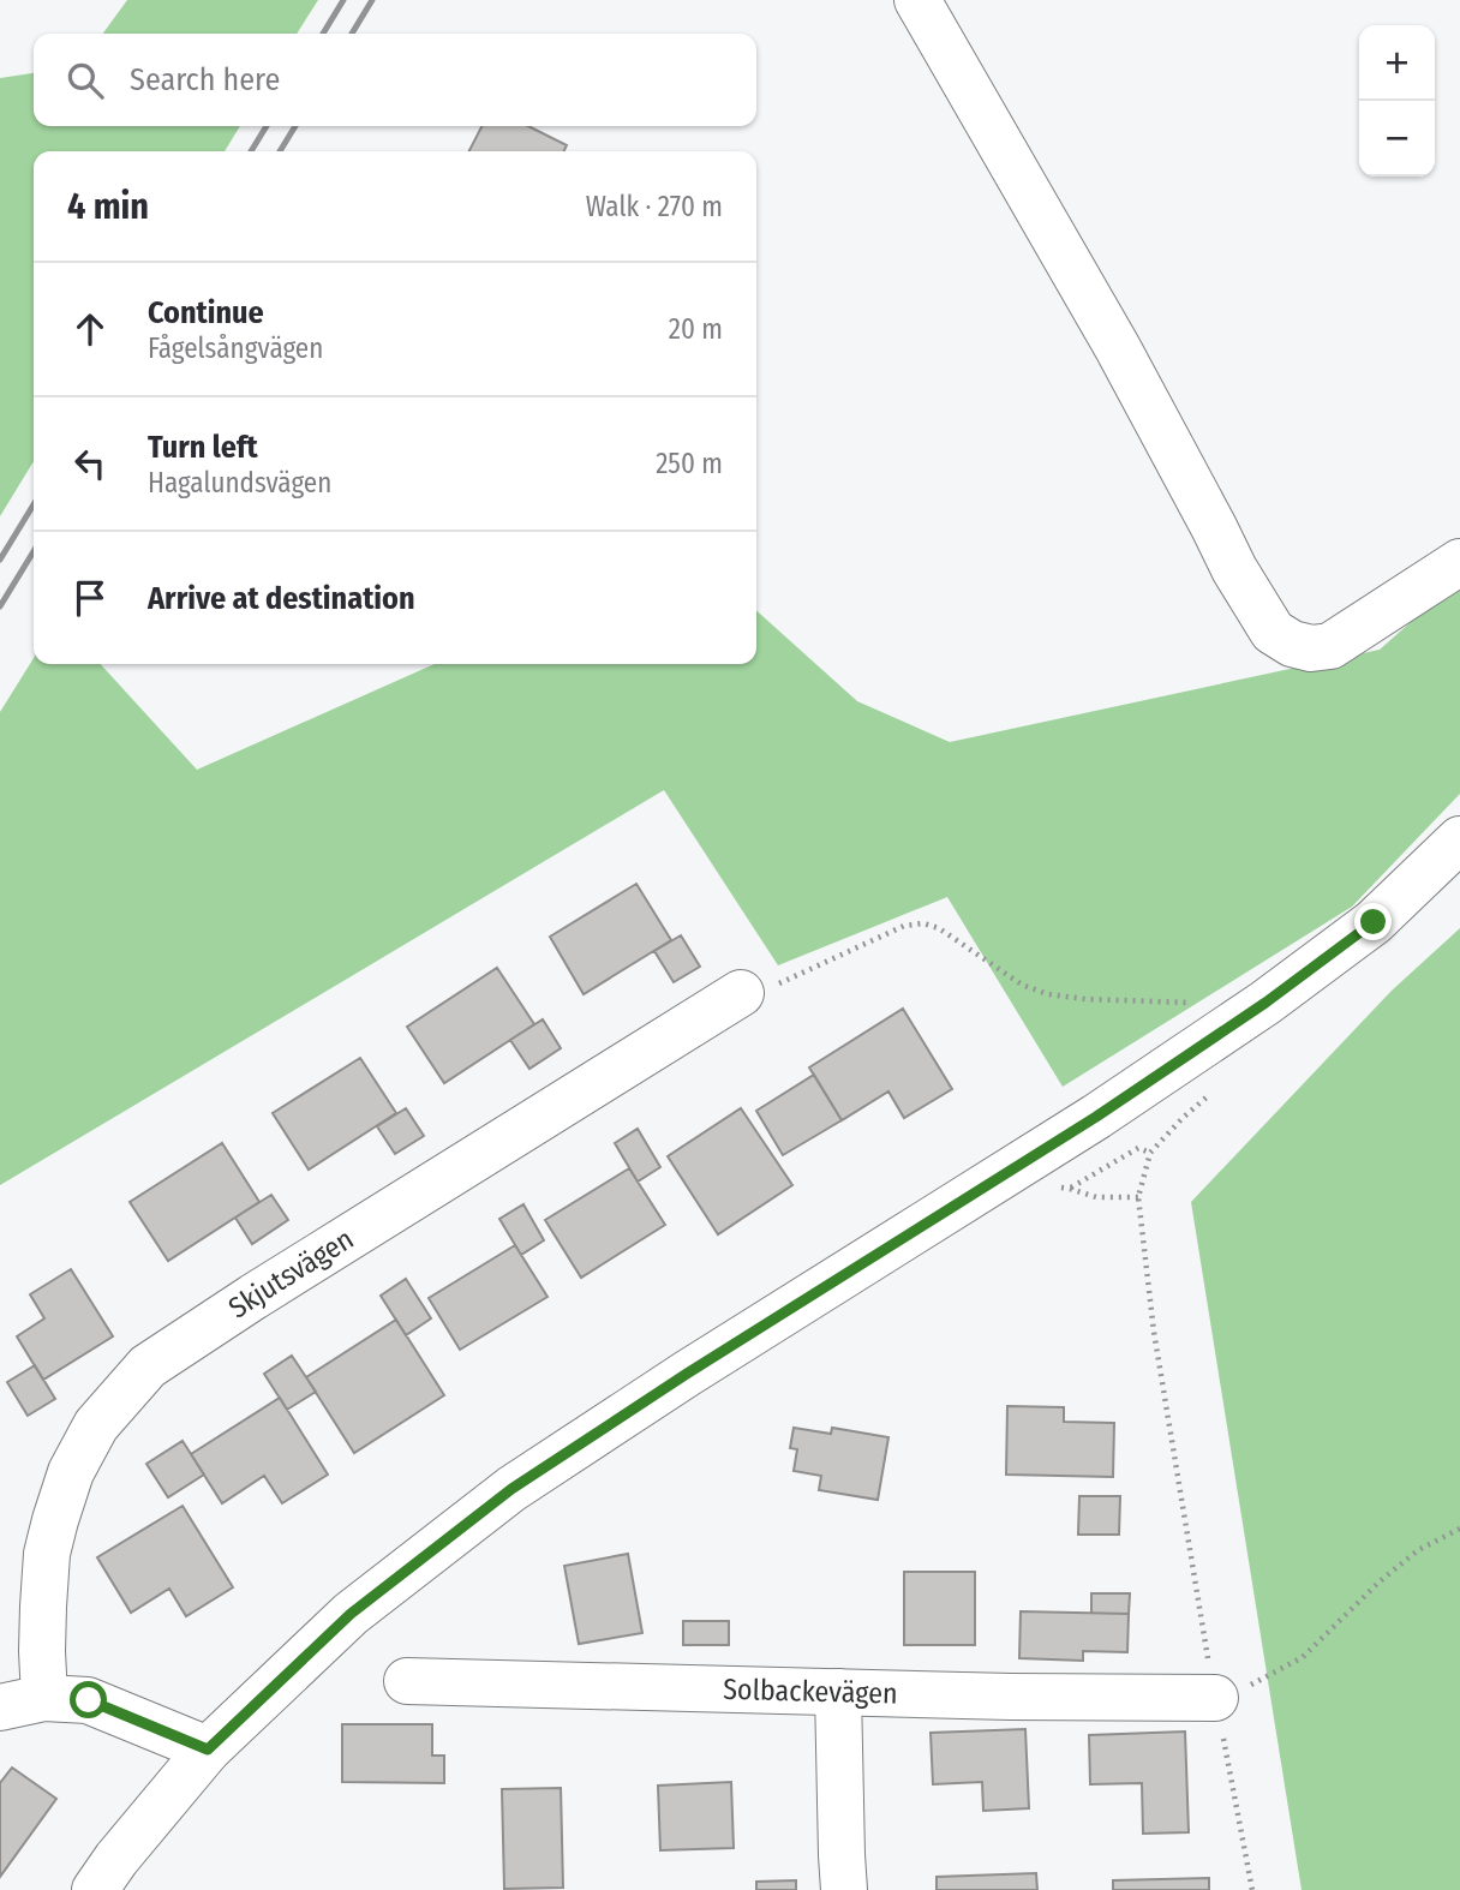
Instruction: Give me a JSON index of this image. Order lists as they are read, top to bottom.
{
  "streets": {
    "street": ["Skjutsvägen", "Solbackevägen"]
  },
  "page": {
    "map_buttons": ["+", "−"],
    "search": "Search here",
    "heading": ["4 min", "Walk · 270 m"],
    "list": [
      ["Continue", "Fågelsångvägen", "20 m"],
      ["Turn left", "Hagalundsvägen", "250 m"],
      "Arrive at destination"
    ]
  }
}
